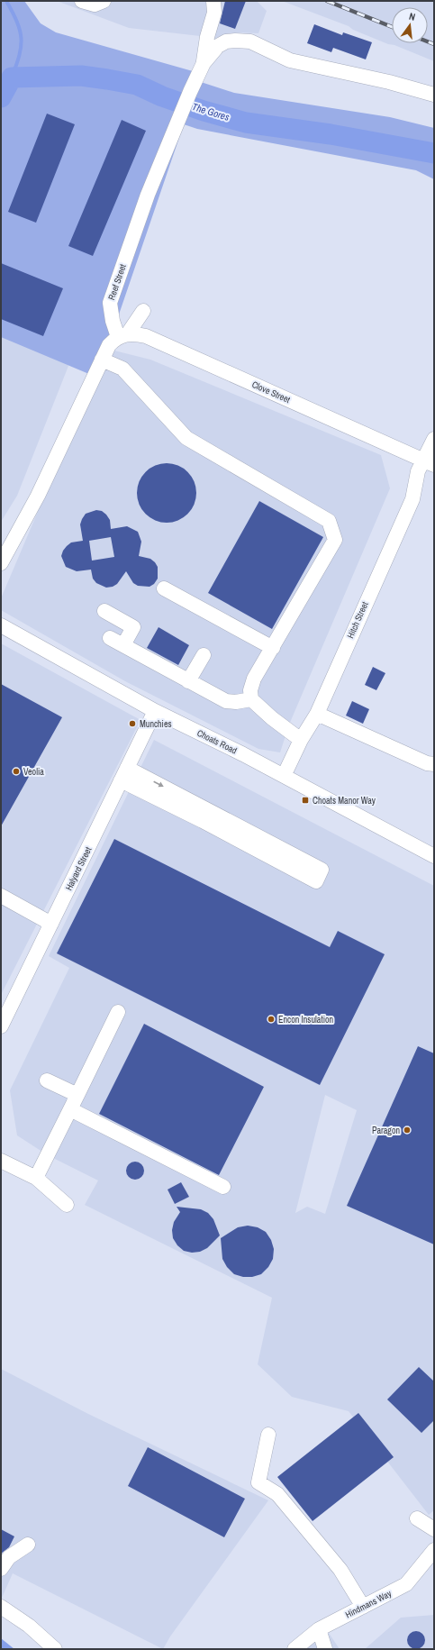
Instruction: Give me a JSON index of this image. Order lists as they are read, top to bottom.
{
  "streets": {
    "street": [
      "Reef Street",
      "Clove Street",
      "Hitch Street",
      "Choats Road",
      "Halyard Street",
      "Hindmans Way"
    ]
  },
  "crossings": [
    ["Reef Street", "Clove Street"],
    ["Clove Street", "Hitch Street"],
    ["Hitch Street", "Choats Road"],
    ["Choats Road", "Halyard Street"]
  ],
  "water": ["The Gores"],
  "places": {
    "other": [
      "Munchies",
      "Veolia",
      "Encon Insulation",
      "Paragon"
    ],
    "transit": ["Choats Manor Way"]
  },
  "north": "top"
}
